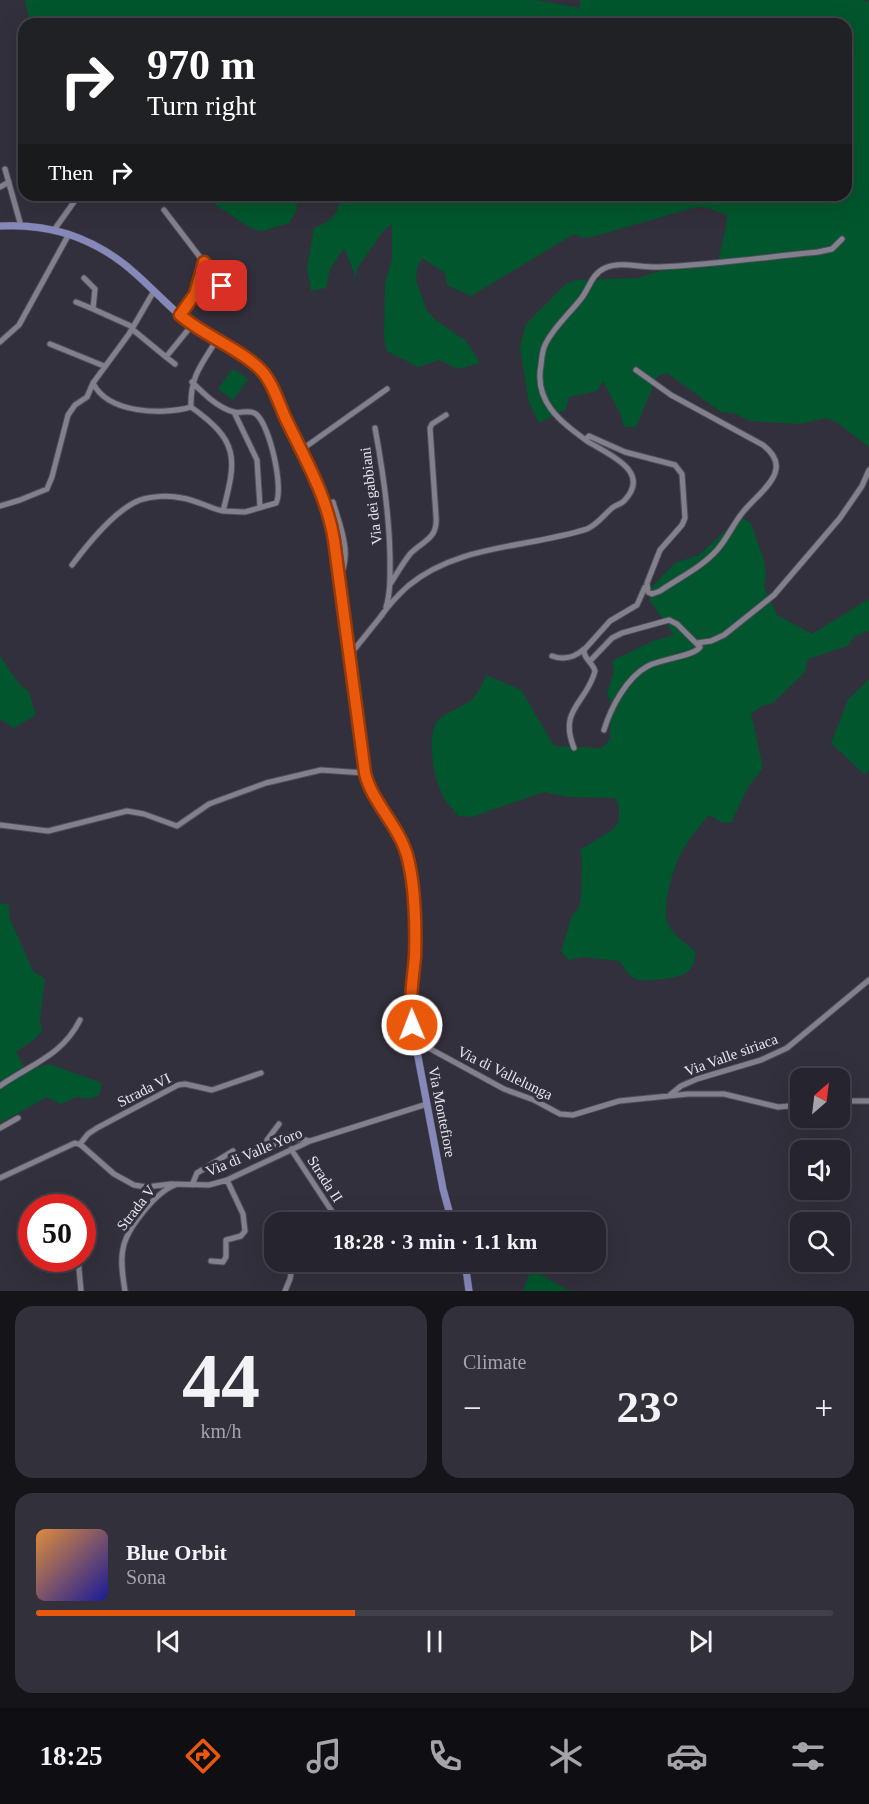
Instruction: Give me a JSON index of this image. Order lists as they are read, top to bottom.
{
  "streets": {
    "main road": ["Via Montefiore"],
    "street": [
      "Via dei gabbiani",
      "Via Valle siriaca",
      "Via di Vallelunga",
      "Strada VI",
      "Via di Valle Yoro",
      "Strada II",
      "Strada V"
    ]
  },
  "crossings": [
    ["Via dei gabbiani", "Via Montefiore"],
    ["Via Valle siriaca", "Via di Vallelunga"],
    ["Via di Vallelunga", "Via Montefiore"],
    ["Strada VI", "Via di Valle Yoro"],
    ["Via Montefiore", "Via di Valle Yoro"],
    ["Via di Valle Yoro", "Strada II"],
    ["Via di Valle Yoro", "Strada V"]
  ],
  "north": "top right",
  "page": {
    "turn": ["970 m", "Turn right"],
    "then": "Then",
    "limit": "50",
    "trip": "18:28 · 3 min · 1.1 km",
    "tile": [
      ["44", "km/h"],
      "Climate"
    ],
    "heat": ["−", "23°", "+"],
    "song": ["Blue Orbit", "Sona"],
    "tabs": "18:25"
  }
}
